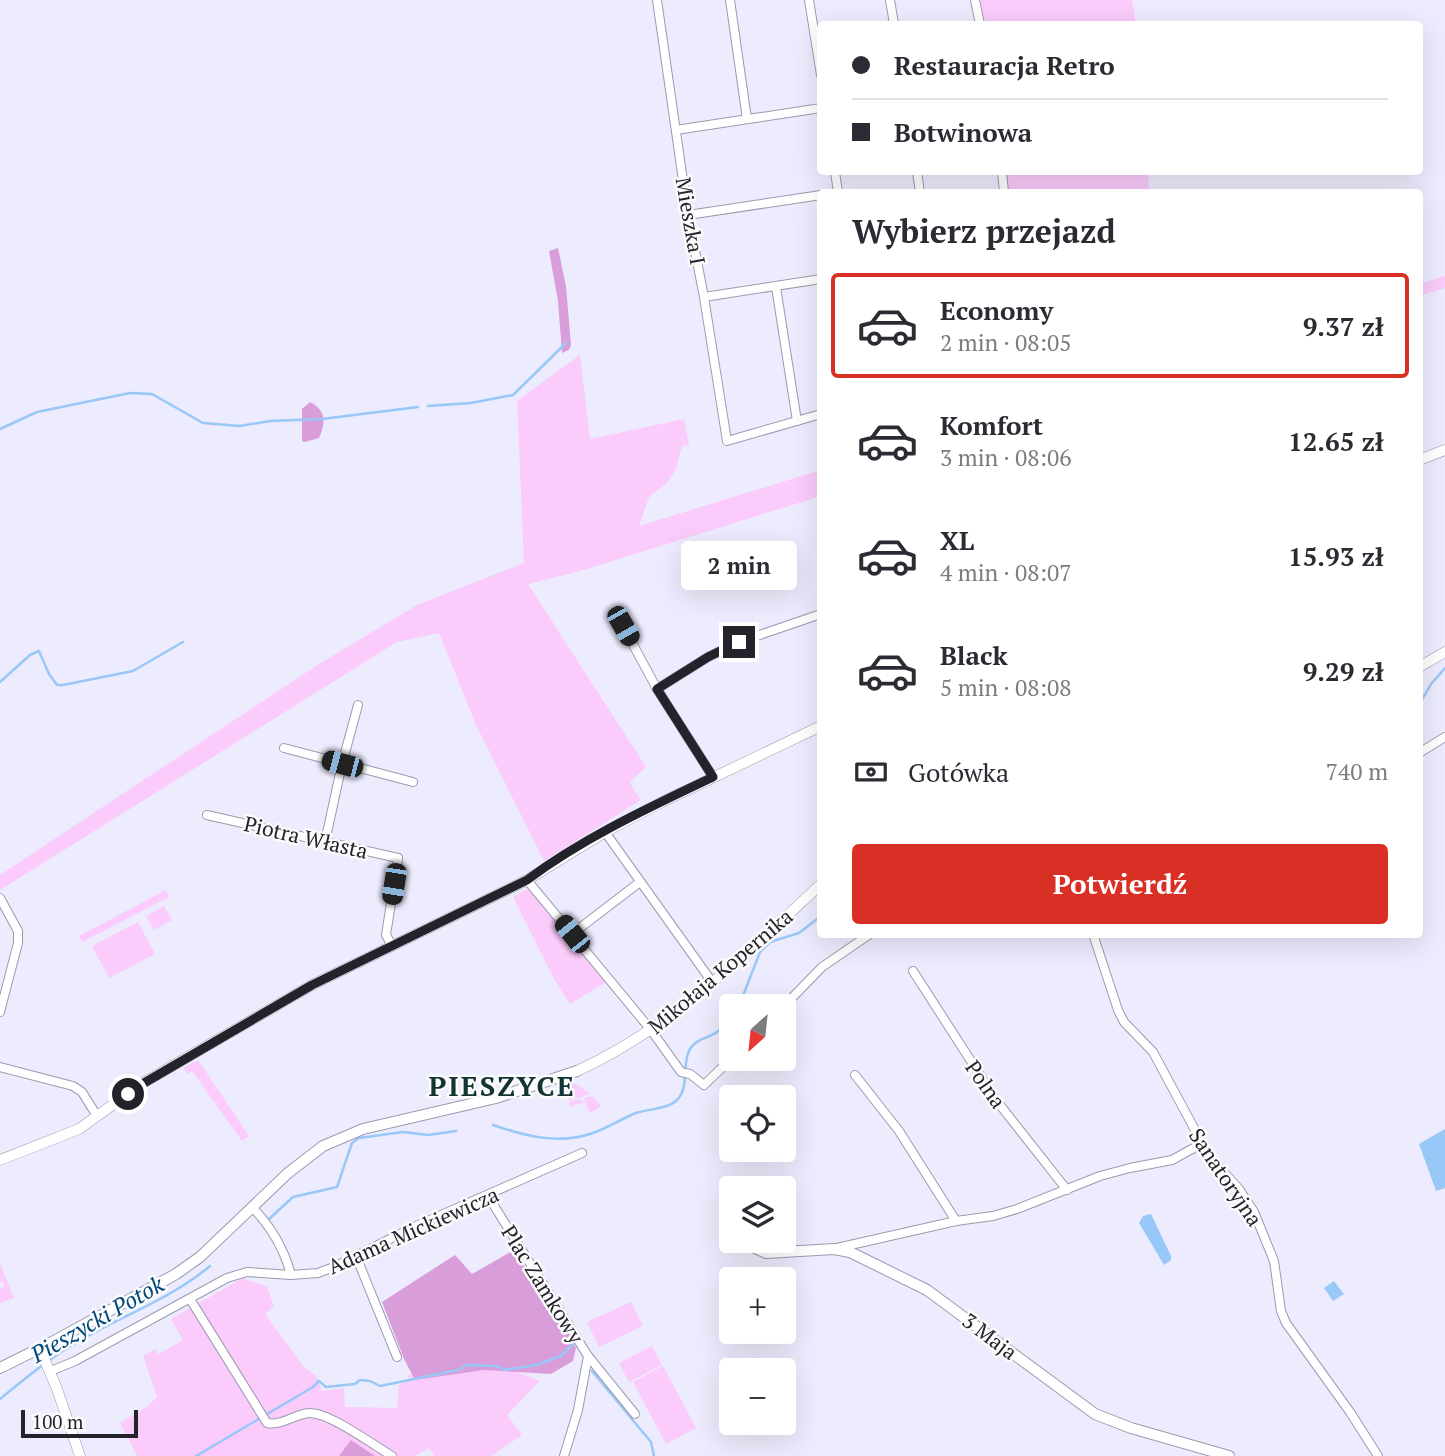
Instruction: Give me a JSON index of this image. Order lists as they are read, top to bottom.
{
  "streets": {
    "main road": ["3 Maja"],
    "street": [
      "Mieszka I",
      "Piotra Własta",
      "Mikołaja Kopernika",
      "Polna",
      "Sanatoryjna",
      "Adama Mickiewicza",
      "Plac Zamkowy"
    ]
  },
  "crossings": [
    ["Adama Mickiewicza", "Plac Zamkowy"]
  ],
  "districts": ["PIESZYCE"],
  "water": ["Pieszycki Potok"],
  "scale_bar": "100 m",
  "north": "bottom left",
  "page": {
    "banner": ["Restauracja Retro", "Botwinowa"],
    "heading": "Wybierz przejazd",
    "list": [
      {
        "name": "Economy",
        "note": "2 min · 08:05",
        "value": "9.37 zł"
      },
      {
        "name": "Komfort",
        "note": "3 min · 08:06",
        "value": "12.65 zł"
      },
      {
        "name": "XL",
        "note": "4 min · 08:07",
        "value": "15.93 zł"
      },
      {
        "name": "Black",
        "note": "5 min · 08:08",
        "value": "9.29 zł"
      }
    ],
    "bubble": "2 min",
    "pay": ["Gotówka", "740 m"],
    "buttons": "Potwierdź",
    "map_buttons": ["+", "−"],
    "scale": "100 m"
  }
}
